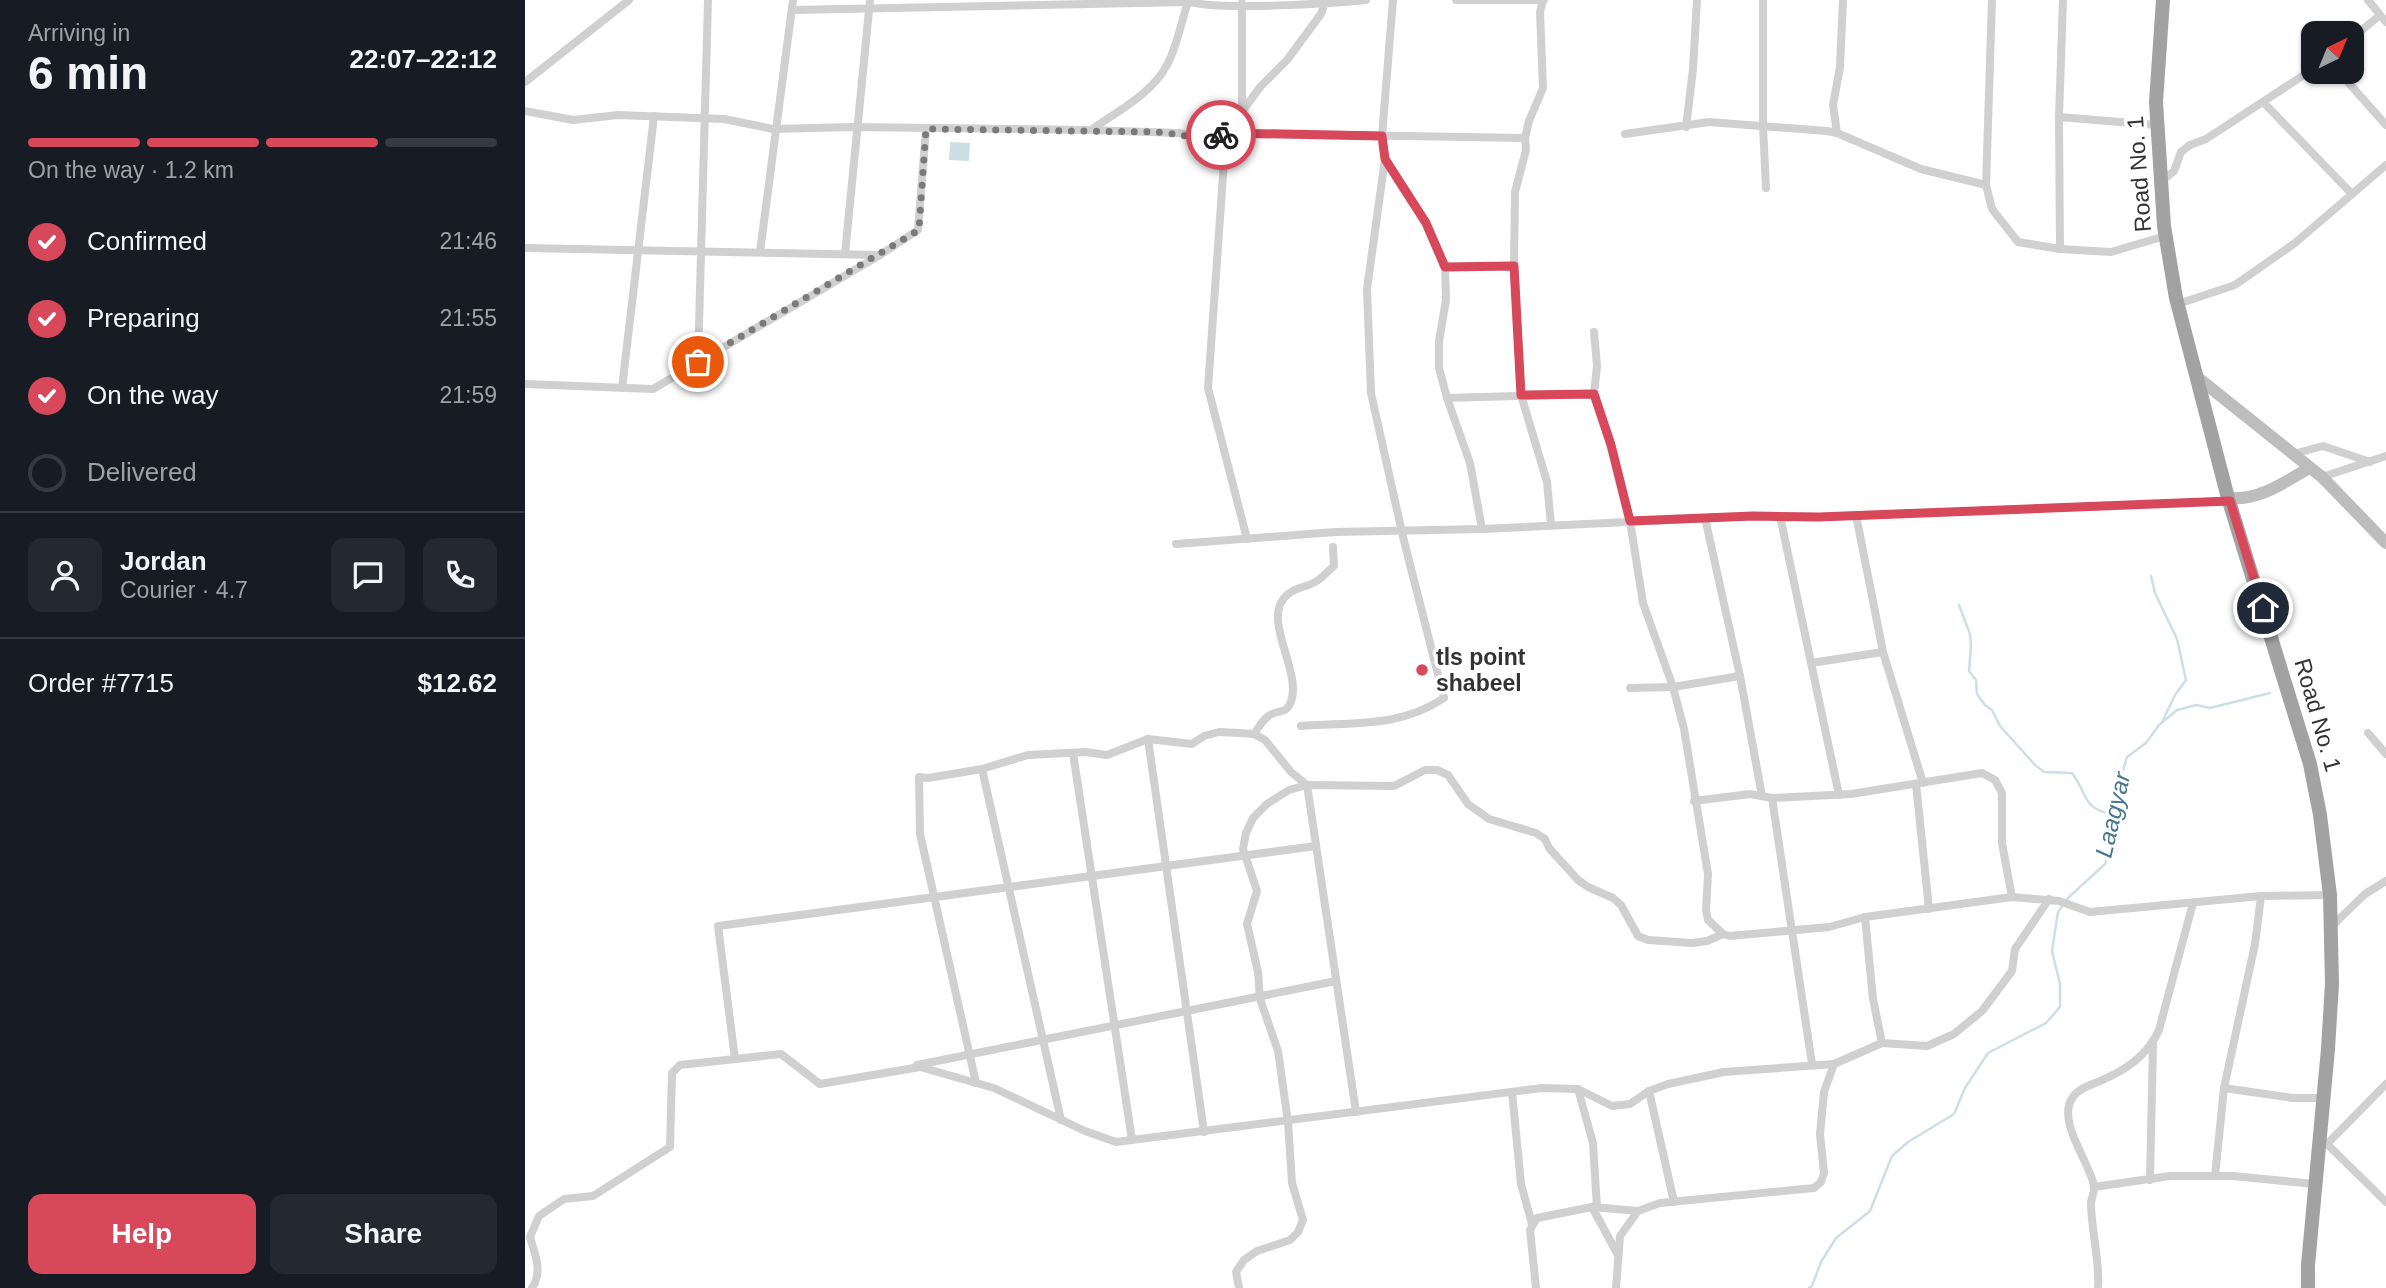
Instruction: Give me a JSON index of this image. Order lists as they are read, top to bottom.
{
  "streets": {
    "highway": ["Road No. 1"]
  },
  "water": ["Laagyar"],
  "places": ["tls point shabeel"],
  "north": "top right",
  "page": {
    "heading": ["6 min", "Arriving in", "22:07–22:12"],
    "panel": [
      "Jordan",
      "Courier · 4.7",
      "Order #7715",
      "$12.62"
    ],
    "bar": "On the way · 1.2 km",
    "list": [
      ["Confirmed", "21:46"],
      ["Preparing", "21:55"],
      ["On the way", "21:59"],
      "Delivered"
    ],
    "buttons": ["Help", "Share"]
  }
}
